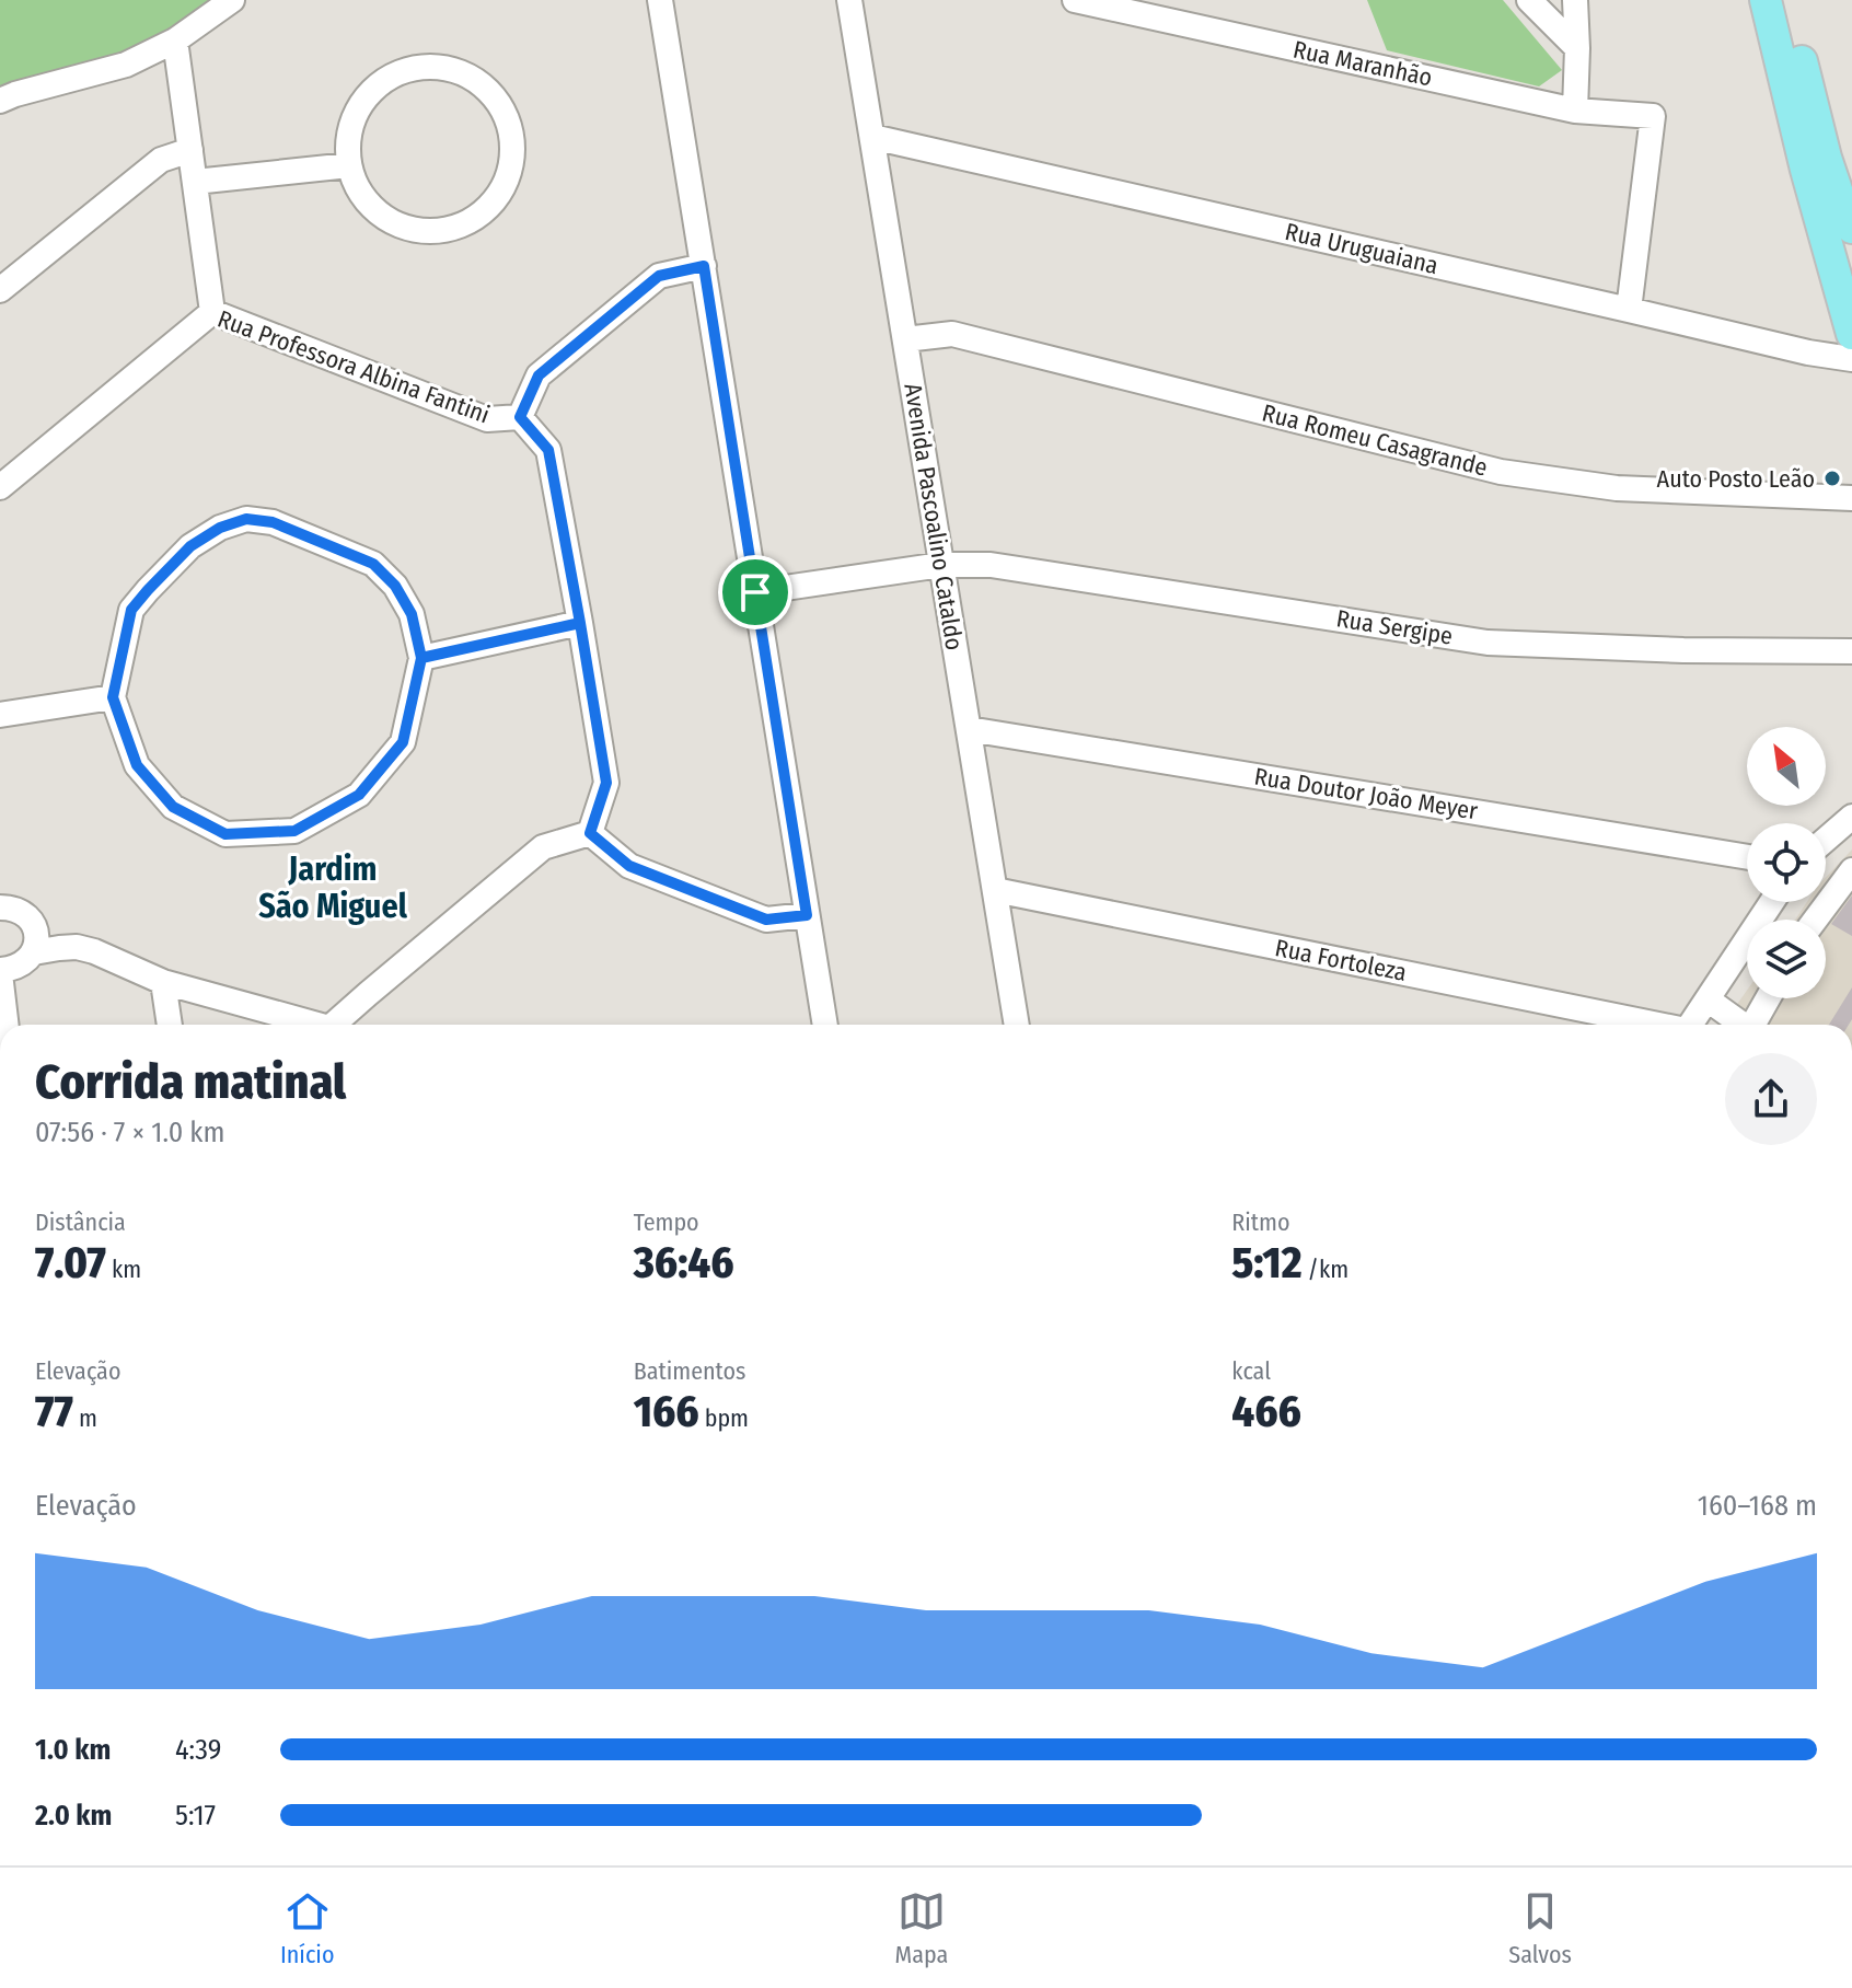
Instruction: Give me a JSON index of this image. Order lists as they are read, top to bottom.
{
  "streets": {
    "street": [
      "Rua Maranhão",
      "Rua Uruguaiana",
      "Rua Professora Albina Fantini",
      "Rua Romeu Casagrande",
      "Avenida Pascoalino Cataldo",
      "Rua Sergipe",
      "Rua Doutor João Meyer",
      "Rua Fortoleza"
    ]
  },
  "crossings": [
    ["Rua Maranhão", "Rua Uruguaiana"],
    ["Rua Uruguaiana", "Avenida Pascoalino Cataldo"],
    ["Rua Romeu Casagrande", "Avenida Pascoalino Cataldo"],
    ["Avenida Pascoalino Cataldo", "Rua Sergipe"],
    ["Avenida Pascoalino Cataldo", "Rua Doutor João Meyer"],
    ["Avenida Pascoalino Cataldo", "Rua Fortoleza"]
  ],
  "districts": ["Jardim São Miguel"],
  "places": ["Auto Posto Leão"],
  "north": "top left",
  "page": {
    "heading": ["Corrida matinal", "07:56 · 7 × 1.0 km"],
    "stats": [
      ["Distância", "7.07 km"],
      ["Tempo", "36:46"],
      ["Ritmo", "5:12 /km"],
      ["Elevação", "77 m"],
      ["Batimentos", "166 bpm"],
      ["kcal", "466"]
    ],
    "chart": ["Elevação", "160–168 m"],
    "list": [
      {
        "name": "1.0 km",
        "note": "4:39"
      },
      {
        "name": "2.0 km",
        "note": "5:17"
      }
    ],
    "tabs": ["Início", "Mapa", "Salvos"]
  }
}
